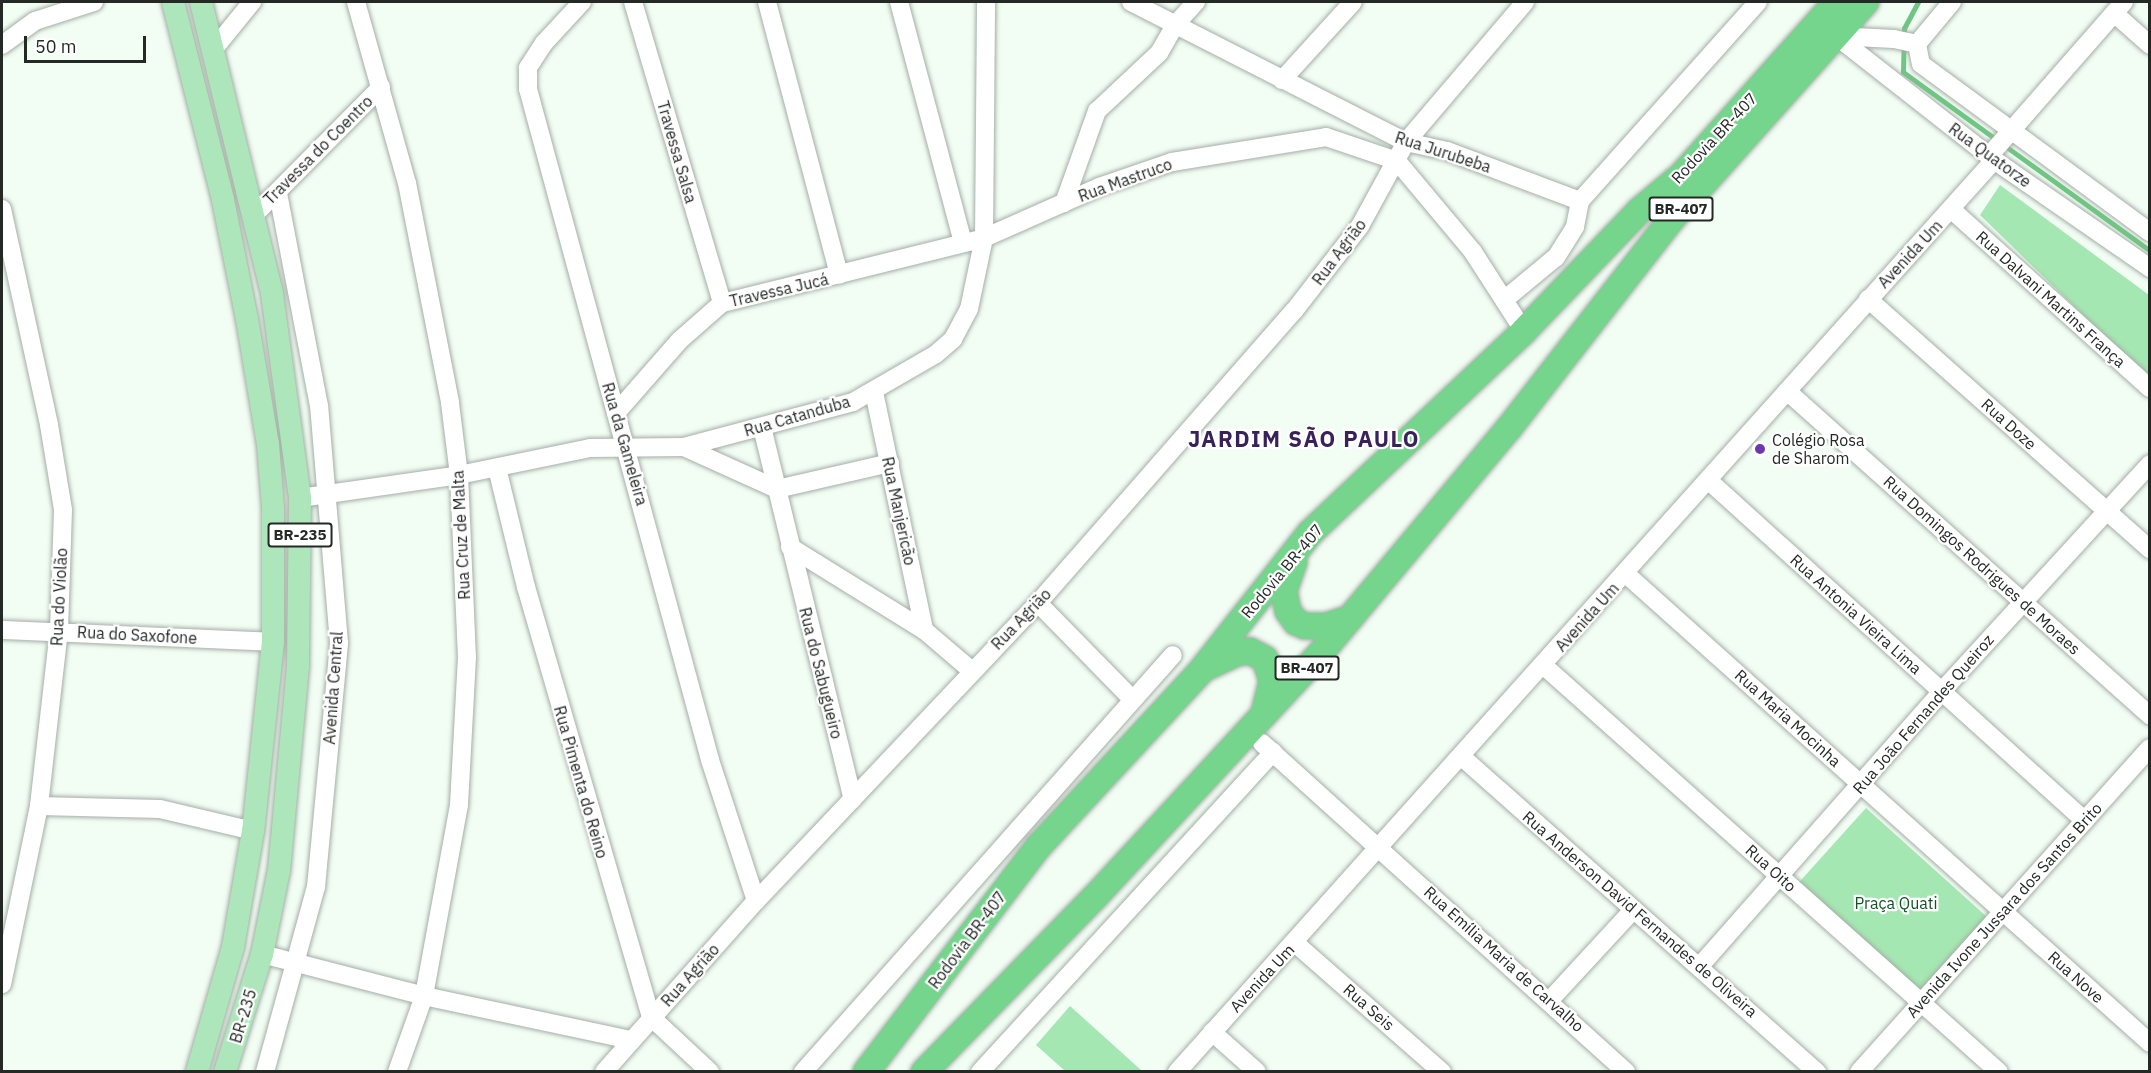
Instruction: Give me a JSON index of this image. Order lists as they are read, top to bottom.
{
  "streets": {
    "highway": ["Rodovia BR-407", "BR-407"],
    "main road": ["BR-235"],
    "street": [
      "Travessa do Coentro",
      "Travessa Salsa",
      "Rua Jurubeba",
      "Rua Quatorze",
      "Rua Mastruco",
      "Rua Agrião",
      "Avenida Um",
      "Travessa Jucá",
      "Rua Dalvani Martins França",
      "Rua Catanduba",
      "Rua Doze",
      "Rua da Gameleira",
      "Rua Manjericão",
      "Rua Cruz de Malta",
      "Rua Domingos Rodrigues de Moraes",
      "Rua do Violão",
      "Rua Antonia Vieira Lima",
      "Rua do Saxofone",
      "Rua do Sabugueiro",
      "Avenida Central",
      "Rua João Fernandes Queiroz",
      "Rua Maria Mocinha",
      "Rua Pimenta do Reino",
      "Rua Oito",
      "Avenida Ivone Jussara dos Santos Brito",
      "Rua Anderson David Fernandes de Oliveira",
      "Rua Emília Maria de Carvalho",
      "Rua Nove",
      "Rua Seis"
    ]
  },
  "crossings": [
    ["Rodovia BR-407", "Rua Quatorze"],
    ["Travessa do Coentro", "BR-235"],
    ["Travessa do Coentro", "Rua Cruz de Malta"],
    ["Travessa do Coentro", "Avenida Central"],
    ["Travessa Salsa", "Travessa Jucá"],
    ["Rua Jurubeba", "Rua Mastruco"],
    ["Rua Jurubeba", "Rua Agrião"],
    ["Rua Quatorze", "Avenida Um"],
    ["Rua Mastruco", "Rua Agrião"],
    ["Rua Mastruco", "Travessa Jucá"],
    ["Rua Agrião", "Rua da Gameleira"],
    ["Rua Agrião", "Rua do Sabugueiro"],
    ["Rua Agrião", "Rua Pimenta do Reino"],
    ["Avenida Um", "Rua Dalvani Martins França"],
    ["Avenida Um", "Rua Doze"],
    ["Avenida Um", "Rua Domingos Rodrigues de Moraes"],
    ["Avenida Um", "Rua Antonia Vieira Lima"],
    ["Avenida Um", "Rua Maria Mocinha"],
    ["Avenida Um", "Rua Oito"],
    ["Avenida Um", "Rua Anderson David Fernandes de Oliveira"],
    ["Avenida Um", "Rua Emília Maria de Carvalho"],
    ["Avenida Um", "Rua Seis"],
    ["Travessa Jucá", "Rua Catanduba"],
    ["Travessa Jucá", "Rua da Gameleira"],
    ["Rua Catanduba", "Rua da Gameleira"],
    ["Rua Catanduba", "Rua Manjericão"],
    ["Rua Catanduba", "Rua do Sabugueiro"],
    ["Rua Doze", "Rua João Fernandes Queiroz"],
    ["BR-235", "Rua do Saxofone"],
    ["Rua Domingos Rodrigues de Moraes", "Rua João Fernandes Queiroz"],
    ["Rua do Violão", "Rua do Saxofone"],
    ["Rua Antonia Vieira Lima", "Rua João Fernandes Queiroz"],
    ["Rua Antonia Vieira Lima", "Avenida Ivone Jussara dos Santos Brito"],
    ["Rua João Fernandes Queiroz", "Rua Maria Mocinha"],
    ["Rua João Fernandes Queiroz", "Rua Oito"],
    ["Rua João Fernandes Queiroz", "Rua Anderson David Fernandes de Oliveira"],
    ["Rua Maria Mocinha", "Avenida Ivone Jussara dos Santos Brito"],
    ["Rua Maria Mocinha", "Rua Nove"],
    ["Rua Oito", "Avenida Ivone Jussara dos Santos Brito"],
    ["Avenida Ivone Jussara dos Santos Brito", "Rua Nove"]
  ],
  "districts": ["JARDIM SÃO PAULO"],
  "parks": ["Praça Quati"],
  "places": ["Colégio Rosa de Sharom"],
  "scale_bar": "50 m"
}
